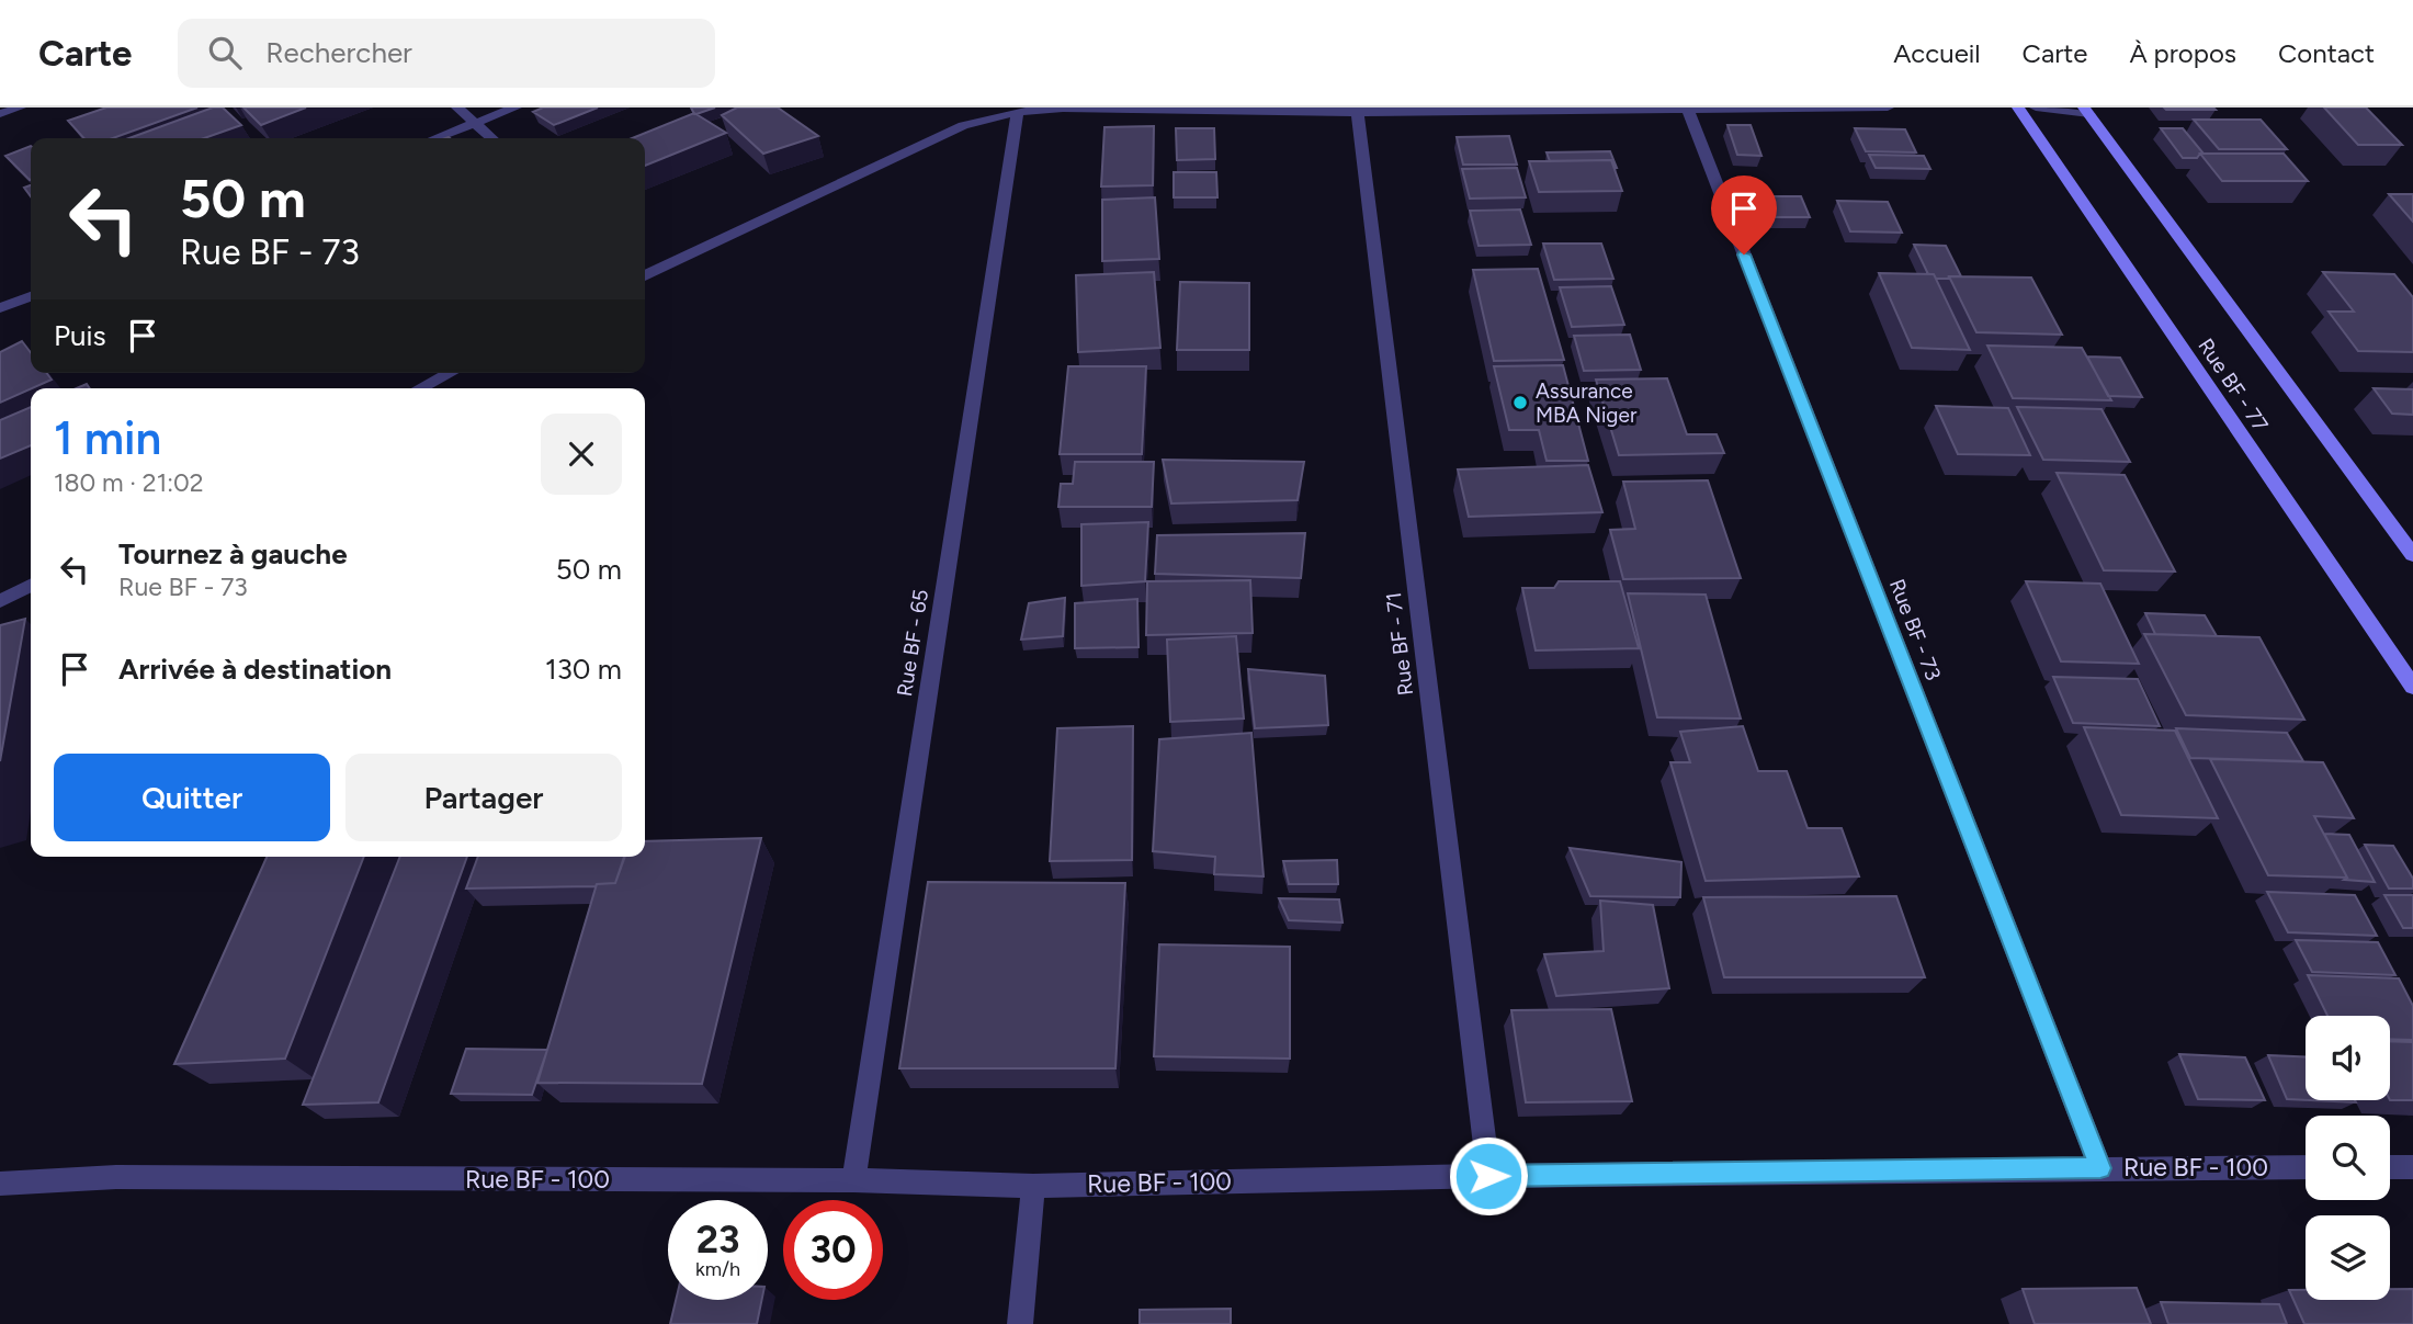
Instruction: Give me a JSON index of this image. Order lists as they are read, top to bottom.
{
  "streets": {
    "main road": ["Rue BF - 77"],
    "street": [
      "Rue BF - 73",
      "Rue BF - 65",
      "Rue BF - 71",
      "Rue BF - 100"
    ]
  },
  "crossings": [
    ["Rue BF - 73", "Rue BF - 100"],
    ["Rue BF - 65", "Rue BF - 100"],
    ["Rue BF - 71", "Rue BF - 100"]
  ],
  "places": ["Assurance MBA Niger"],
  "page": {
    "header": "Carte",
    "search": "Rechercher",
    "nav": [
      "Accueil",
      "Carte",
      "À propos",
      "Contact"
    ],
    "turn": ["50 m", "Rue BF - 73"],
    "then": "Puis",
    "heading": ["1 min", "180 m · 21:02"],
    "list": [
      {
        "name": "Tournez à gauche",
        "note": "Rue BF - 73",
        "value": "50 m"
      },
      {
        "name": "Arrivée à destination",
        "value": "130 m"
      }
    ],
    "buttons": ["Quitter", "Partager"],
    "speed": "23 km/h",
    "limit": "30"
  }
}
